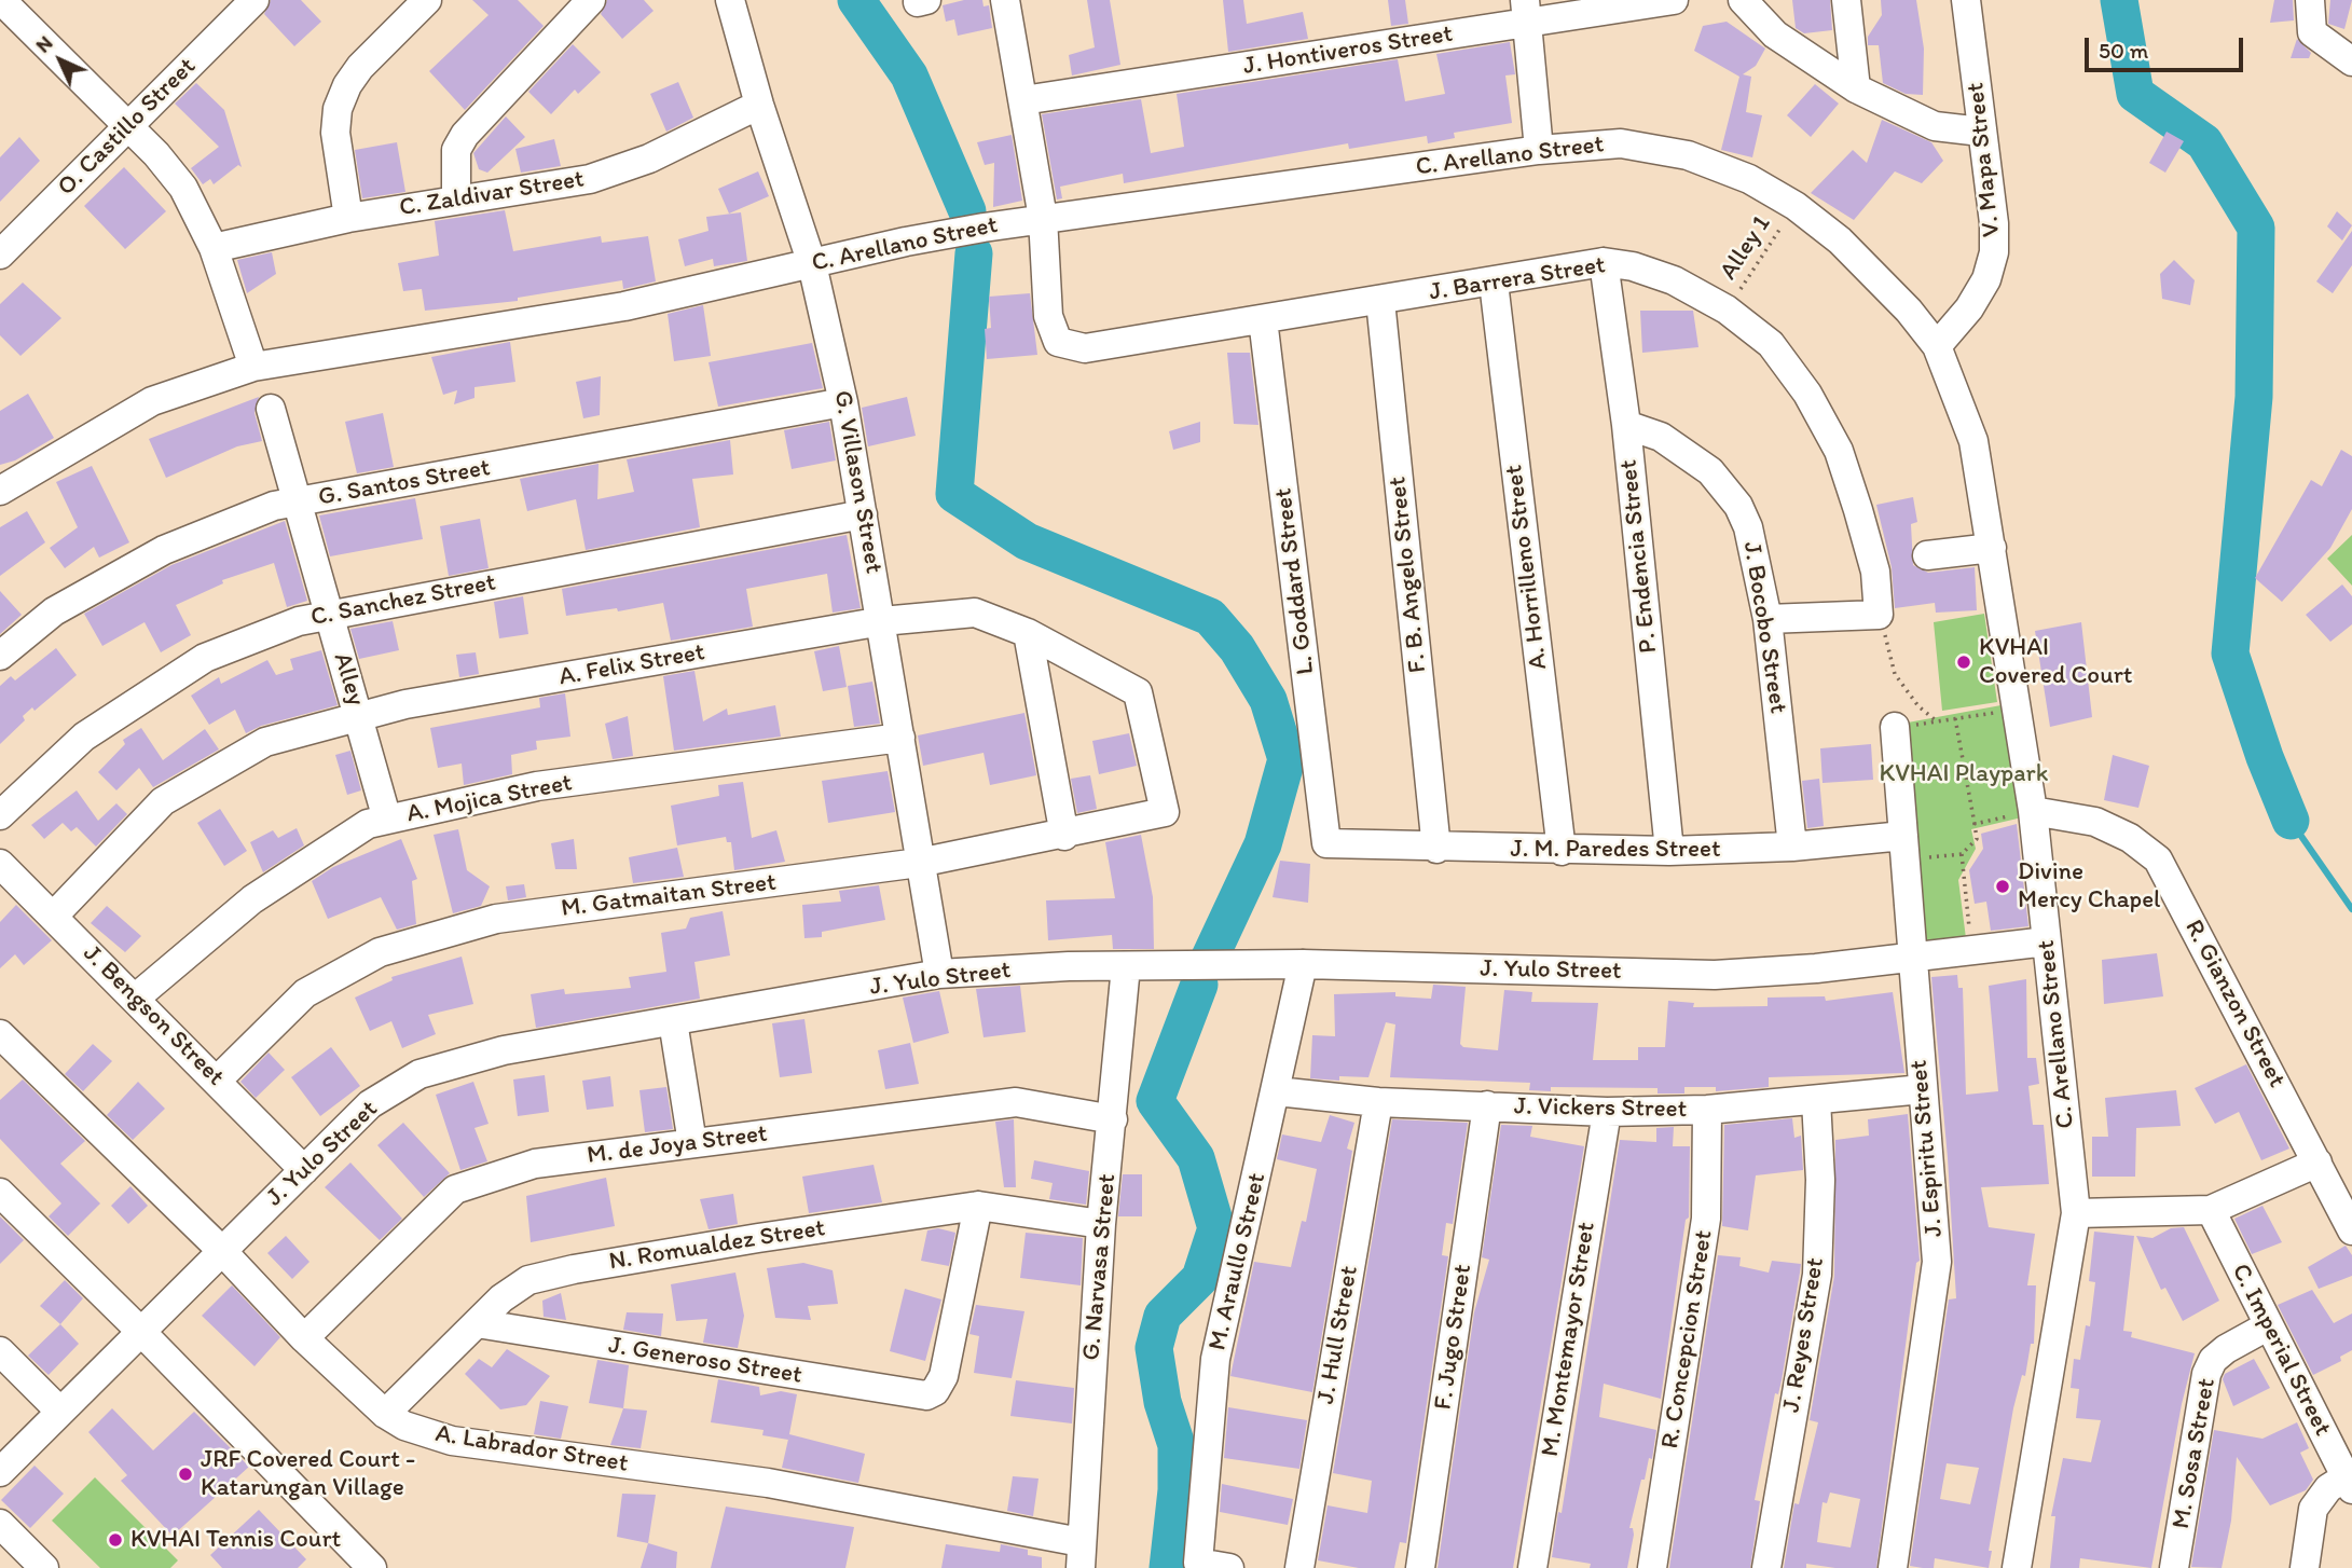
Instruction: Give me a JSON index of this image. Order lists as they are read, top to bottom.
{
  "streets": {
    "street": [
      "J. Hontiveros Street",
      "O. Castillo Street",
      "C. Arellano Street",
      "V. Mapa Street",
      "C. Zaldivar Street",
      "J. Barrera Street",
      "G. Villason Street",
      "G. Santos Street",
      "P. Endencia Street",
      "A. Horrilleno Street",
      "F. B. Angelo Street",
      "L. Goddard Street",
      "C. Sanchez Street",
      "J. Bocobo Street",
      "A. Felix Street",
      "Alley",
      "A. Mojica Street",
      "J. M. Paredes Street",
      "M. Gatmaitan Street",
      "J. Yulo Street",
      "R. Gianzon Street",
      "J. Bengson Street",
      "J. Vickers Street",
      "M. de Joya Street",
      "J. Espiritu Street",
      "N. Romualdez Street",
      "M. Araullo Street",
      "G. Narvasa Street",
      "J. Hull Street",
      "J. Reyes Street",
      "F. Jugo Street",
      "M. Montemayor Street",
      "R. Concepcion Street",
      "C. Imperial Street",
      "J. Generoso Street",
      "A. Labrador Street",
      "M. Sosa Street"
    ],
    "path": ["Alley 1"]
  },
  "crossings": [
    ["C. Arellano Street", "V. Mapa Street"],
    ["C. Arellano Street", "Alley 1"],
    ["C. Arellano Street", "J. Barrera Street"],
    ["C. Arellano Street", "G. Villason Street"],
    ["C. Arellano Street", "J. Yulo Street"],
    ["C. Arellano Street", "R. Gianzon Street"],
    ["C. Zaldivar Street", "G. Villason Street"],
    ["Alley 1", "J. Barrera Street"],
    ["J. Barrera Street", "P. Endencia Street"],
    ["J. Barrera Street", "A. Horrilleno Street"],
    ["J. Barrera Street", "F. B. Angelo Street"],
    ["J. Barrera Street", "L. Goddard Street"],
    ["G. Villason Street", "G. Santos Street"],
    ["G. Villason Street", "C. Sanchez Street"],
    ["G. Villason Street", "A. Felix Street"],
    ["G. Villason Street", "A. Mojica Street"],
    ["G. Villason Street", "M. Gatmaitan Street"],
    ["G. Villason Street", "J. Yulo Street"],
    ["G. Santos Street", "Alley"],
    ["P. Endencia Street", "J. Bocobo Street"],
    ["P. Endencia Street", "J. M. Paredes Street"],
    ["A. Horrilleno Street", "J. M. Paredes Street"],
    ["F. B. Angelo Street", "J. M. Paredes Street"],
    ["L. Goddard Street", "J. M. Paredes Street"],
    ["C. Sanchez Street", "Alley"],
    ["J. Bocobo Street", "J. M. Paredes Street"],
    ["A. Felix Street", "Alley"],
    ["A. Felix Street", "M. Gatmaitan Street"],
    ["A. Felix Street", "J. Bengson Street"],
    ["Alley", "A. Mojica Street"],
    ["A. Mojica Street", "J. Bengson Street"],
    ["J. M. Paredes Street", "J. Espiritu Street"],
    ["M. Gatmaitan Street", "J. Bengson Street"],
    ["J. Yulo Street", "J. Bengson Street"],
    ["J. Yulo Street", "J. Espiritu Street"],
    ["J. Yulo Street", "M. Araullo Street"],
    ["J. Yulo Street", "G. Narvasa Street"],
    ["J. Yulo Street", "A. Labrador Street"],
    ["J. Vickers Street", "J. Espiritu Street"],
    ["J. Vickers Street", "M. Araullo Street"],
    ["J. Vickers Street", "J. Hull Street"],
    ["J. Vickers Street", "J. Reyes Street"],
    ["J. Vickers Street", "F. Jugo Street"],
    ["J. Vickers Street", "M. Montemayor Street"],
    ["J. Vickers Street", "R. Concepcion Street"],
    ["M. de Joya Street", "G. Narvasa Street"],
    ["M. de Joya Street", "A. Labrador Street"],
    ["N. Romualdez Street", "G. Narvasa Street"],
    ["N. Romualdez Street", "J. Generoso Street"],
    ["N. Romualdez Street", "A. Labrador Street"],
    ["G. Narvasa Street", "A. Labrador Street"],
    ["C. Imperial Street", "M. Sosa Street"]
  ],
  "parks": ["KVHAI Playpark"],
  "places": [
    "KVHAI Covered Court",
    "Divine Mercy Chapel",
    "JRF Covered Court - Katarungan Village",
    "KVHAI Tennis Court"
  ],
  "scale_bar": "50 m",
  "north": "top left"
}
